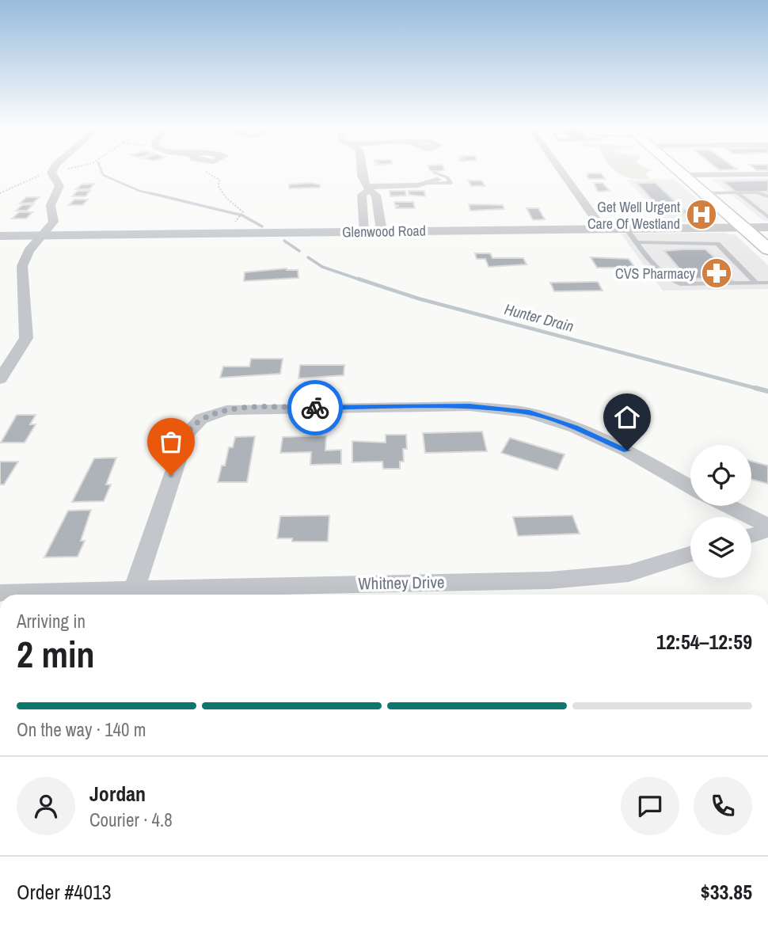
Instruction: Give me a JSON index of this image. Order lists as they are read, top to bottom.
{
  "streets": {
    "street": ["Glenwood Road", "Whitney Drive"]
  },
  "water": ["Hunter Drain"],
  "places": {
    "hospital": ["Get Well Urgent Care Of Westland"],
    "pharmacy": ["CVS Pharmacy"]
  },
  "page": {
    "heading": ["2 min", "Arriving in", "12:54–12:59"],
    "panel": [
      "Jordan",
      "Courier · 4.8",
      "Order #4013",
      "$33.85"
    ],
    "bar": "On the way · 140 m"
  }
}
